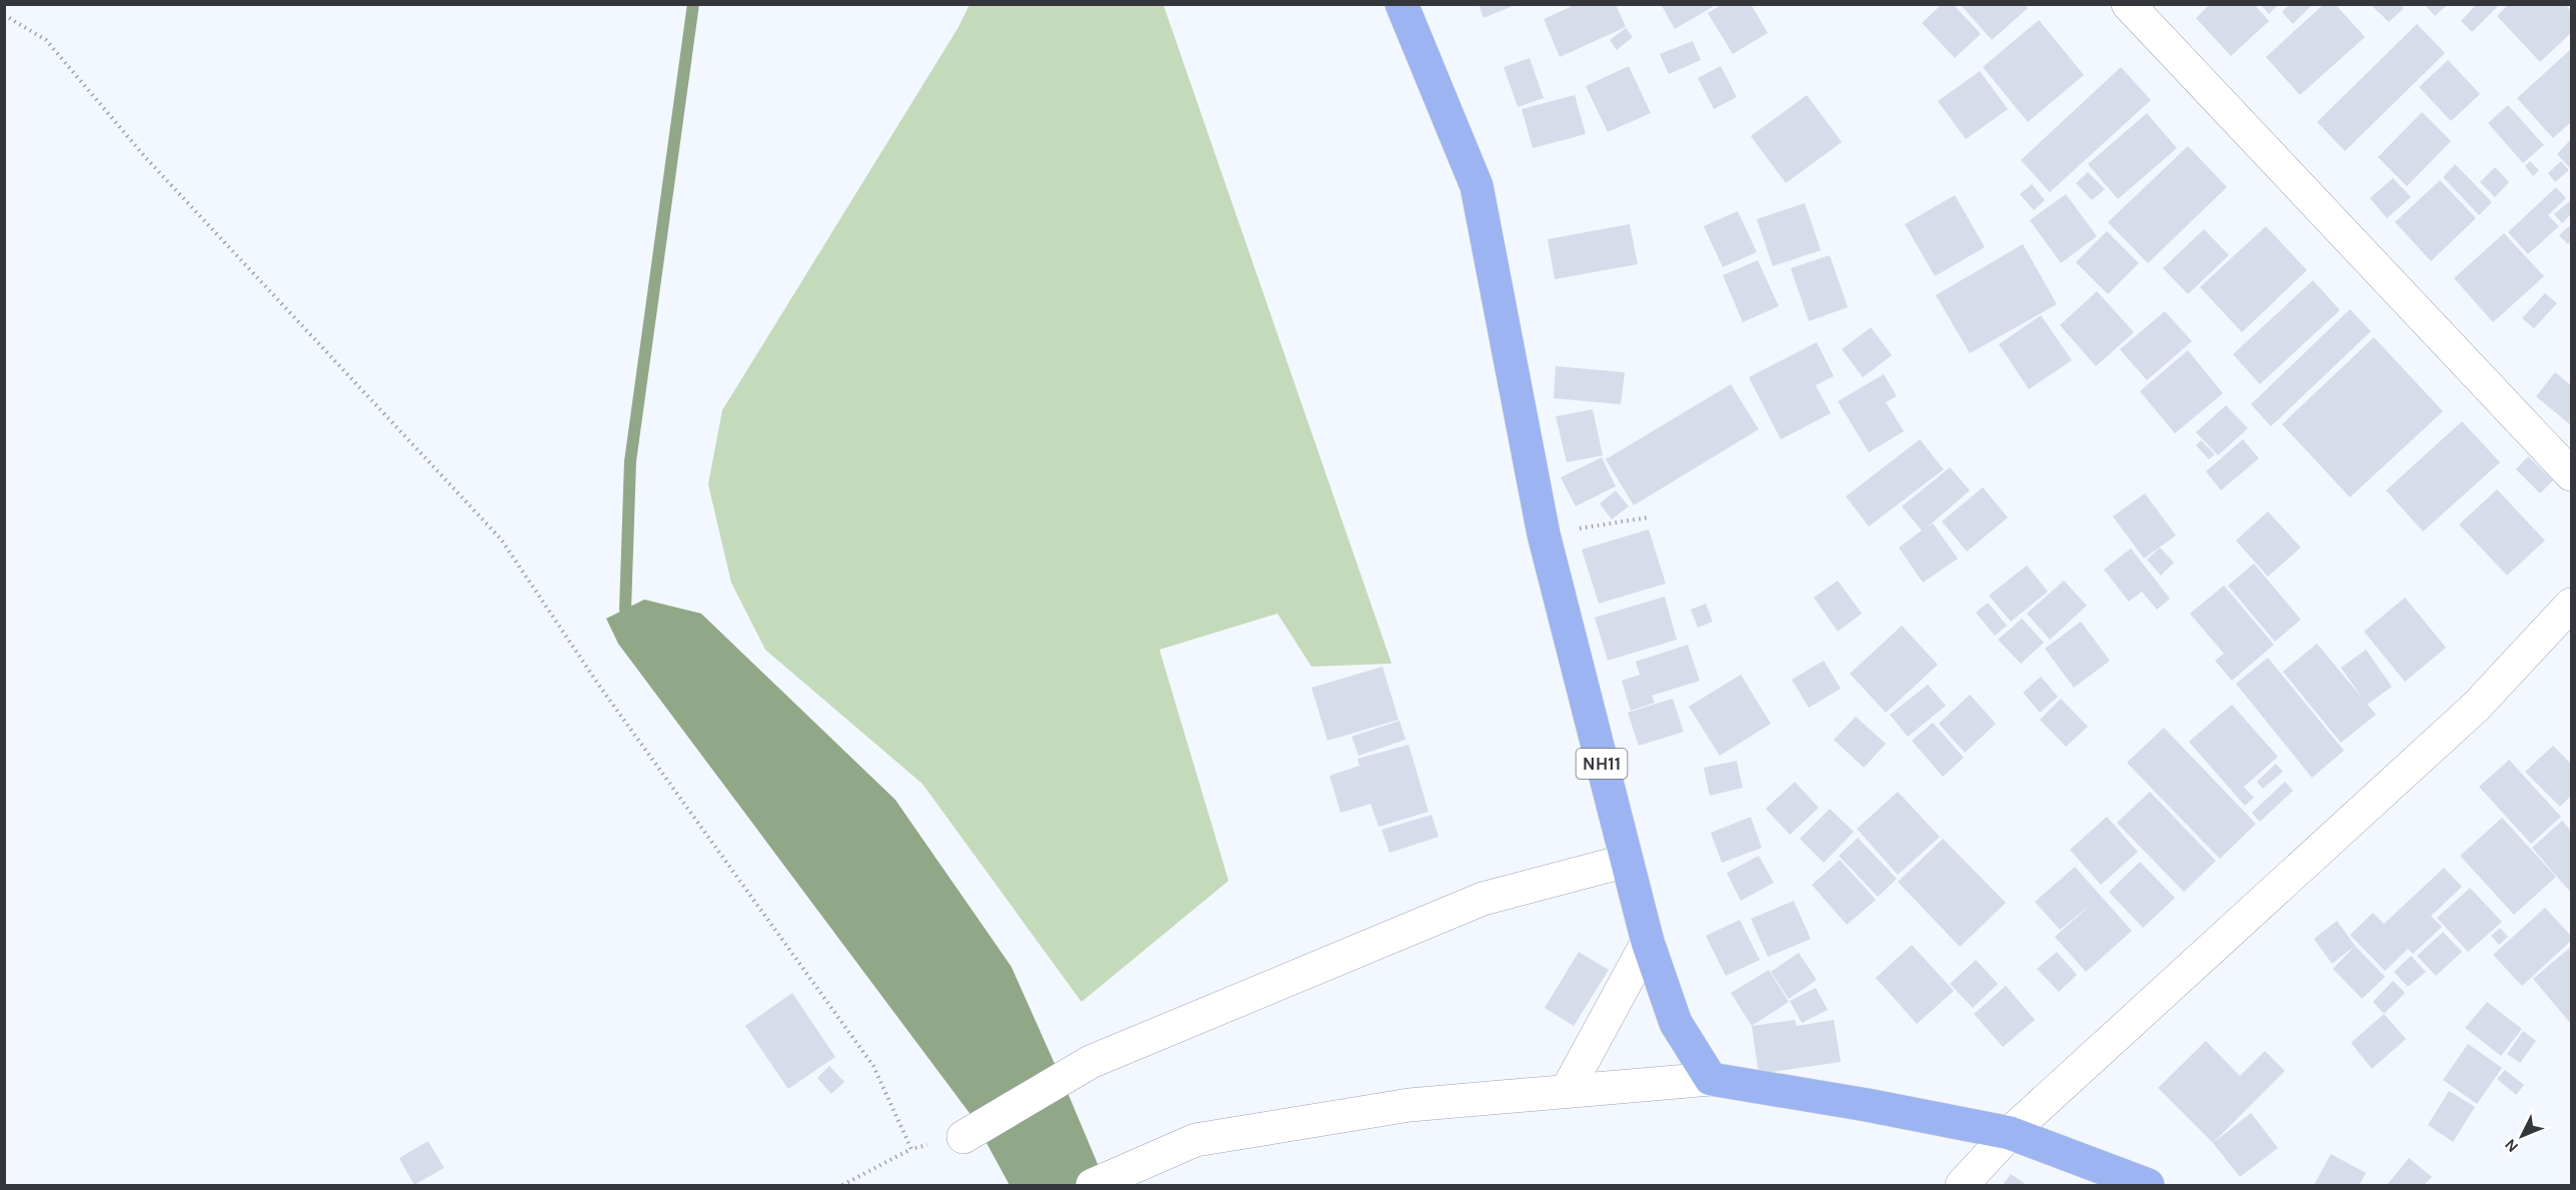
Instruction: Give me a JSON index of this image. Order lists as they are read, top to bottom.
{
  "streets": {
    "highway": ["NH11"]
  },
  "north": "bottom left"
}
